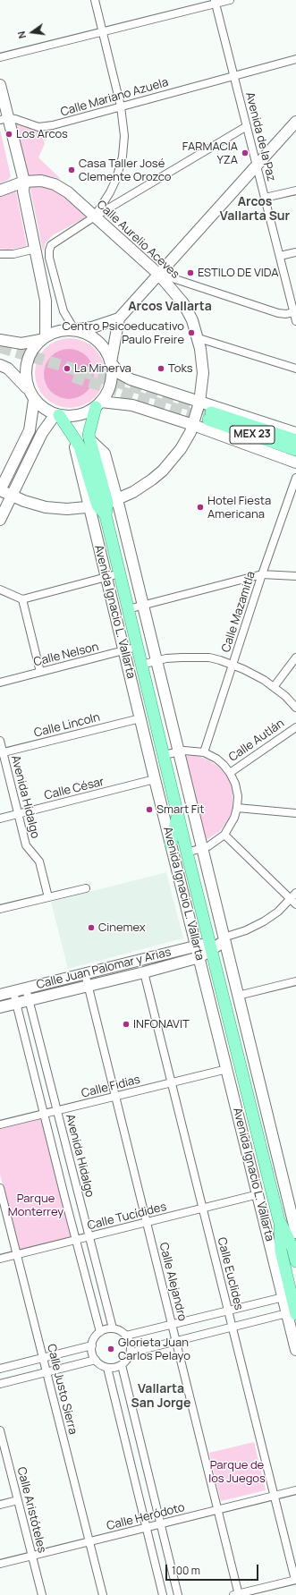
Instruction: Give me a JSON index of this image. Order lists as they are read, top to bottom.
{
  "streets": {
    "main road": ["MEX 23", "Avenida Ignacio L. Vallarta"],
    "street": [
      "Calle Mariano Azuela",
      "Avenida de la Paz",
      "Calle Aurelio Aceves",
      "Calle Mazamitla",
      "Calle Nelson",
      "Calle Lincoln",
      "Calle Autlán",
      "Calle César",
      "Avenida Hidalgo",
      "Calle Juan Palomar y Arias",
      "Calle Fidias",
      "Calle Tucídides",
      "Calle Euclides",
      "Calle Alejandro",
      "Calle Justo Sierra",
      "Calle Aristóteles",
      "Calle Heródoto"
    ]
  },
  "crossings": [
    ["Calle Mariano Azuela", "Avenida de la Paz"],
    ["Calle Aurelio Aceves", "Avenida Ignacio L. Vallarta"],
    ["Avenida Ignacio L. Vallarta", "Calle Nelson"],
    ["Avenida Ignacio L. Vallarta", "Calle Lincoln"],
    ["Avenida Ignacio L. Vallarta", "Calle César"],
    ["Avenida Ignacio L. Vallarta", "Calle Juan Palomar y Arias"],
    ["Avenida Ignacio L. Vallarta", "Calle Fidias"],
    ["Avenida Ignacio L. Vallarta", "Calle Tucídides"],
    ["Calle Lincoln", "Avenida Hidalgo"],
    ["Calle César", "Avenida Hidalgo"],
    ["Avenida Hidalgo", "Calle Juan Palomar y Arias"],
    ["Avenida Hidalgo", "Calle Fidias"],
    ["Avenida Hidalgo", "Calle Tucídides"],
    ["Calle Juan Palomar y Arias", "Calle Euclides"],
    ["Calle Juan Palomar y Arias", "Calle Alejandro"],
    ["Calle Fidias", "Calle Euclides"],
    ["Calle Fidias", "Calle Alejandro"],
    ["Calle Tucídides", "Calle Euclides"],
    ["Calle Tucídides", "Calle Alejandro"],
    ["Calle Tucídides", "Calle Justo Sierra"],
    ["Calle Euclides", "Calle Heródoto"],
    ["Calle Alejandro", "Calle Heródoto"],
    ["Calle Justo Sierra", "Calle Heródoto"],
    ["Calle Aristóteles", "Calle Heródoto"]
  ],
  "districts": ["Arcos Vallarta Sur", "Arcos Vallarta", "Vallarta San Jorge"],
  "parks": ["Parque Monterrey", "Parque de los Juegos"],
  "places": [
    "Los Arcos",
    "FARMACIA YZA",
    "Casa Taller José Clemente Orozco",
    "ESTILO DE VIDA",
    "Centro Psicoeducativo Paulo Freire",
    "La Minerva",
    "Toks",
    "Hotel Fiesta Americana",
    "Smart Fit",
    "Cinemex",
    "INFONAVIT",
    "Glorieta Juan Carlos Pelayo"
  ],
  "scale_bar": "100 m",
  "north": "left"
}
